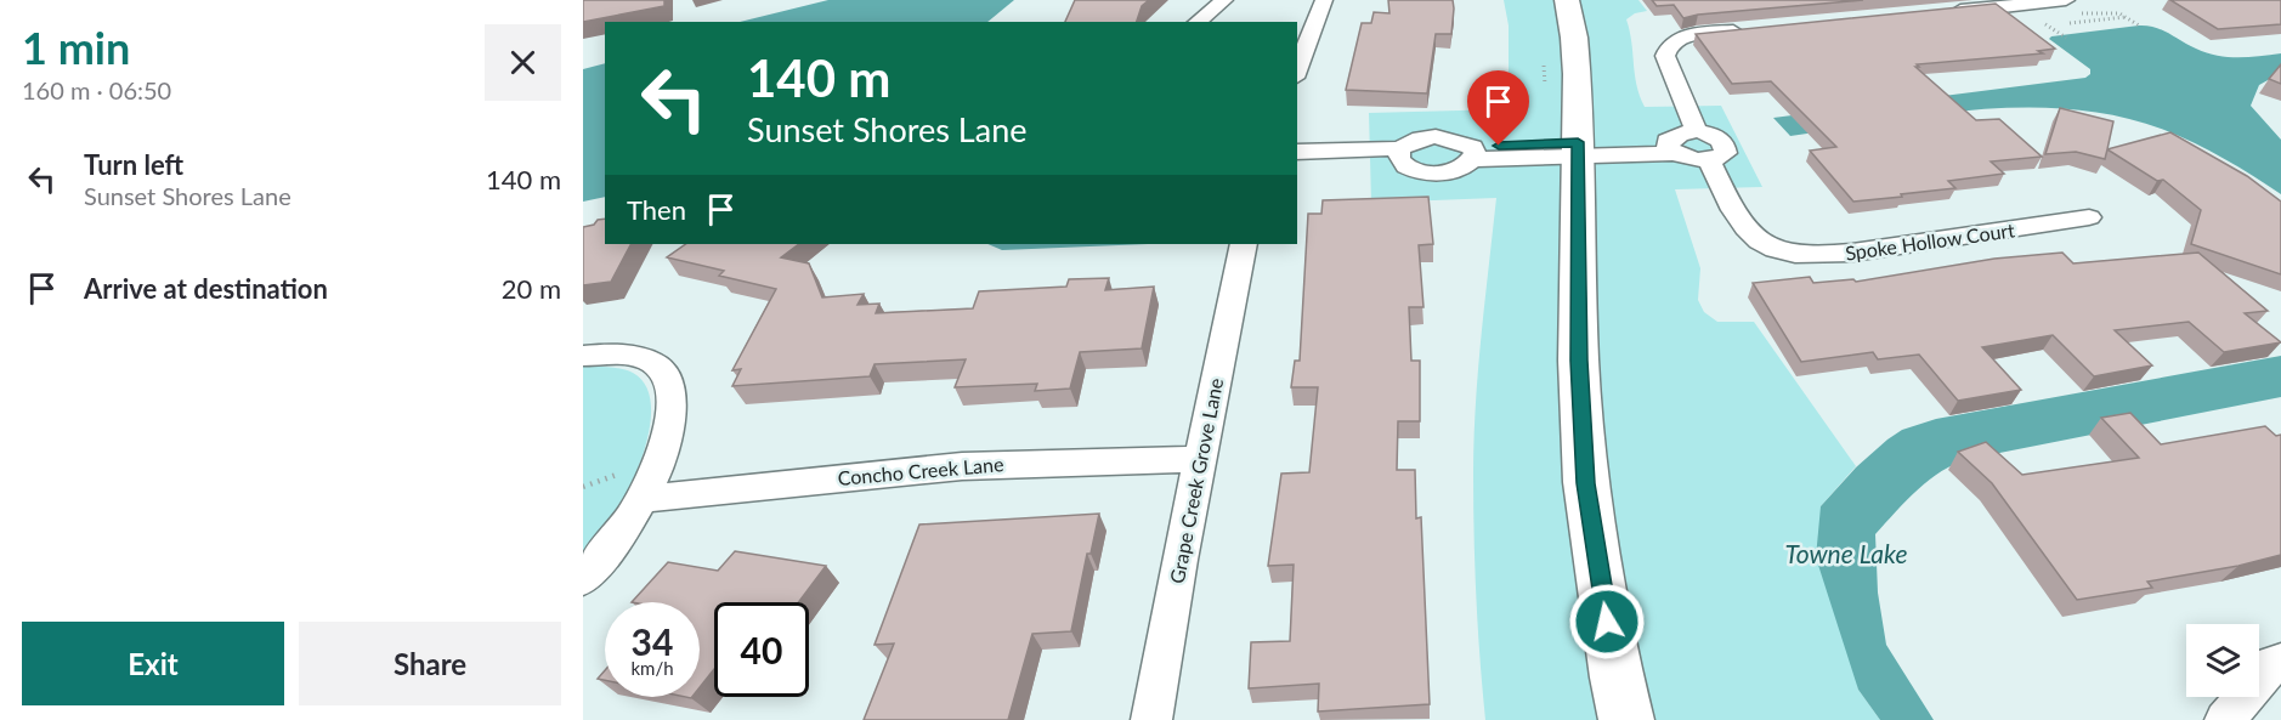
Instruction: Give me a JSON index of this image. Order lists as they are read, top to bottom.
{
  "streets": {
    "street": ["Spoke Hollow Court", "Concho Creek Lane", "Grape Creek Grove Lane"]
  },
  "crossings": [
    ["Concho Creek Lane", "Grape Creek Grove Lane"]
  ],
  "water": ["Towne Lake"],
  "page": {
    "heading": ["1 min", "160 m · 06:50"],
    "turn": ["140 m", "Sunset Shores Lane"],
    "list": [
      {
        "name": "Turn left",
        "note": "Sunset Shores Lane",
        "value": "140 m"
      },
      {
        "name": "Arrive at destination",
        "value": "20 m"
      }
    ],
    "then": "Then",
    "speed": "34 km/h",
    "limit": "40",
    "buttons": ["Exit", "Share"]
  }
}
